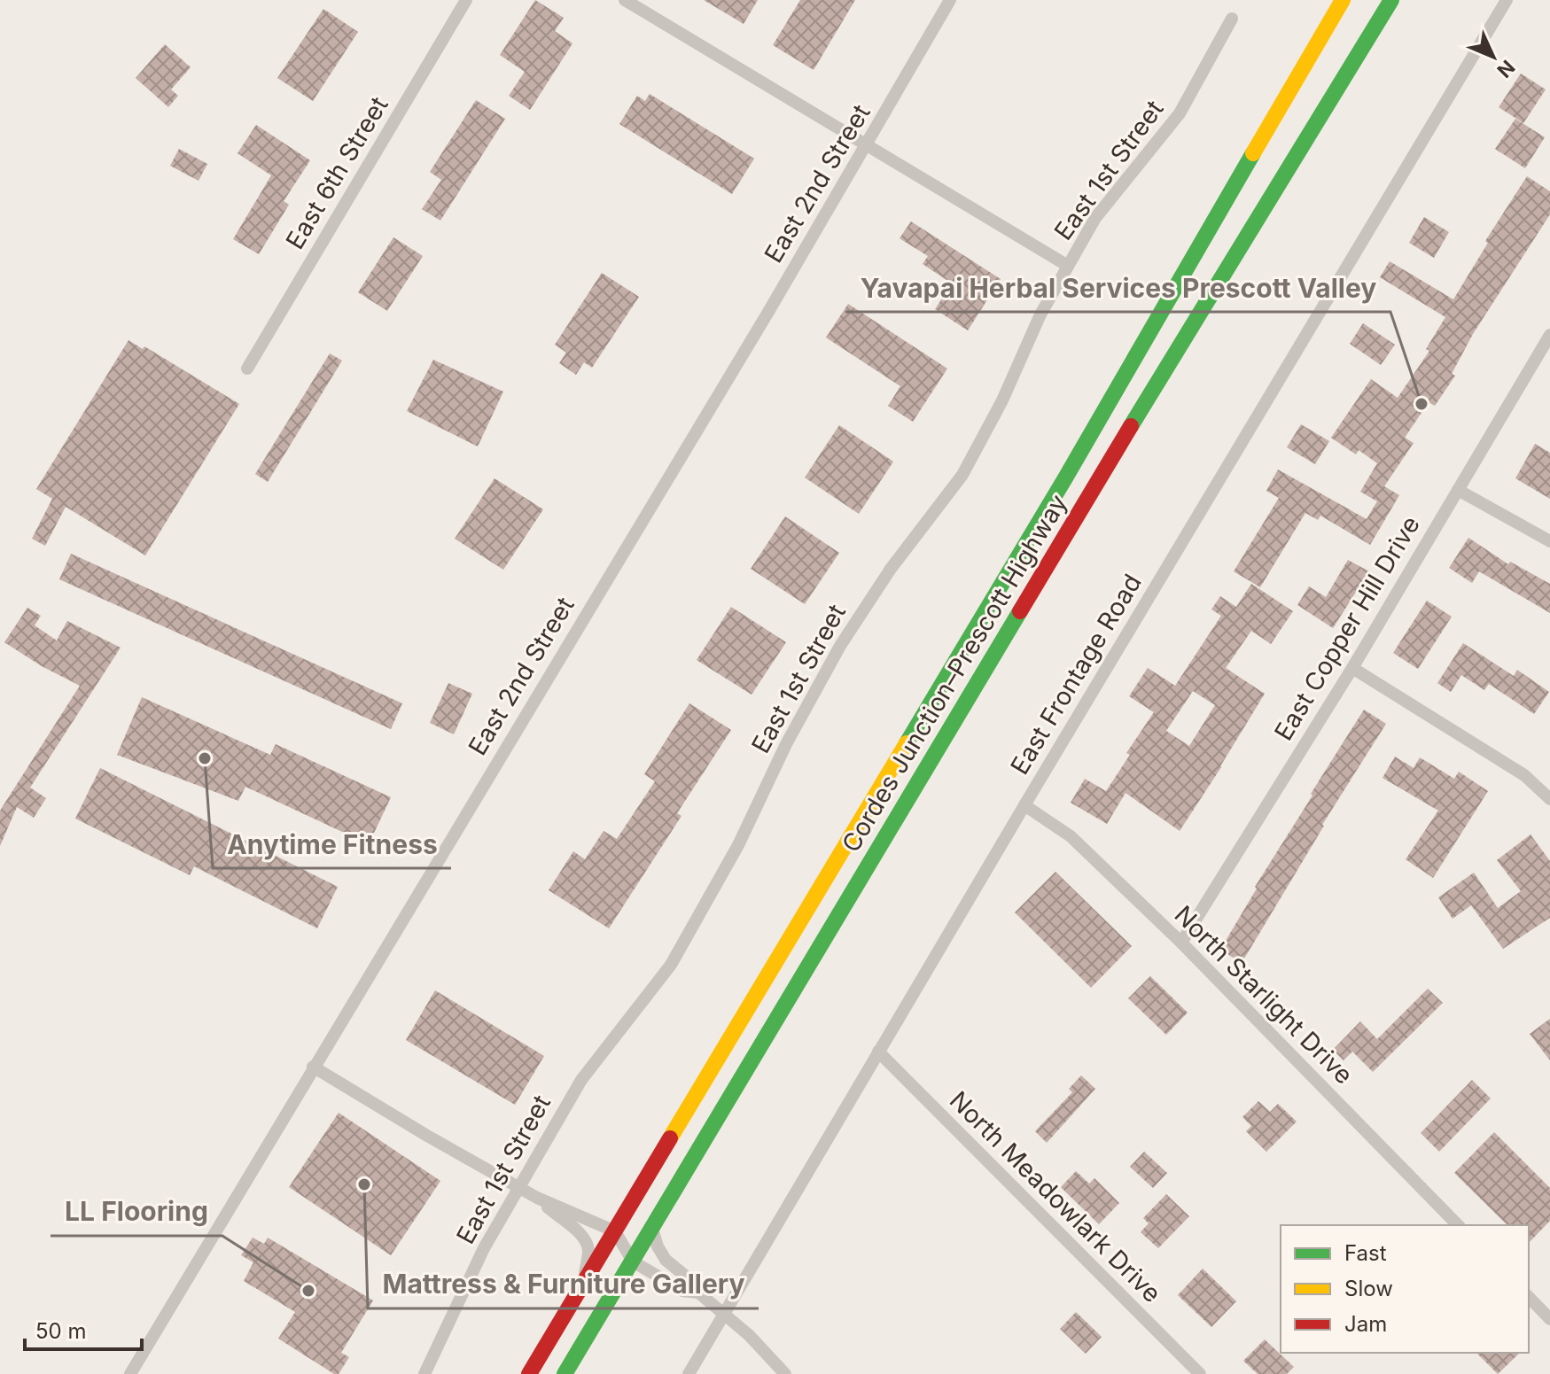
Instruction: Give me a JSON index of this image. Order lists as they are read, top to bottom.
{
  "streets": {
    "main road": ["Cordes Junction–Prescott Highway"],
    "street": [
      "East 1st Street",
      "East 6th Street",
      "East 2nd Street",
      "East Copper Hill Drive",
      "East Frontage Road",
      "North Starlight Drive",
      "North Meadowlark Drive"
    ]
  },
  "crossings": [
    ["East Copper Hill Drive", "North Starlight Drive"],
    ["East Frontage Road", "North Starlight Drive"],
    ["East Frontage Road", "North Meadowlark Drive"]
  ],
  "places": [
    "Yavapai Herbal Services Prescott Valley",
    "Anytime Fitness",
    "Mattress & Furniture Gallery",
    "LL Flooring"
  ],
  "legend": ["Fast", "Slow", "Jam"],
  "scale_bar": "50 m",
  "north": "bottom right"
}
